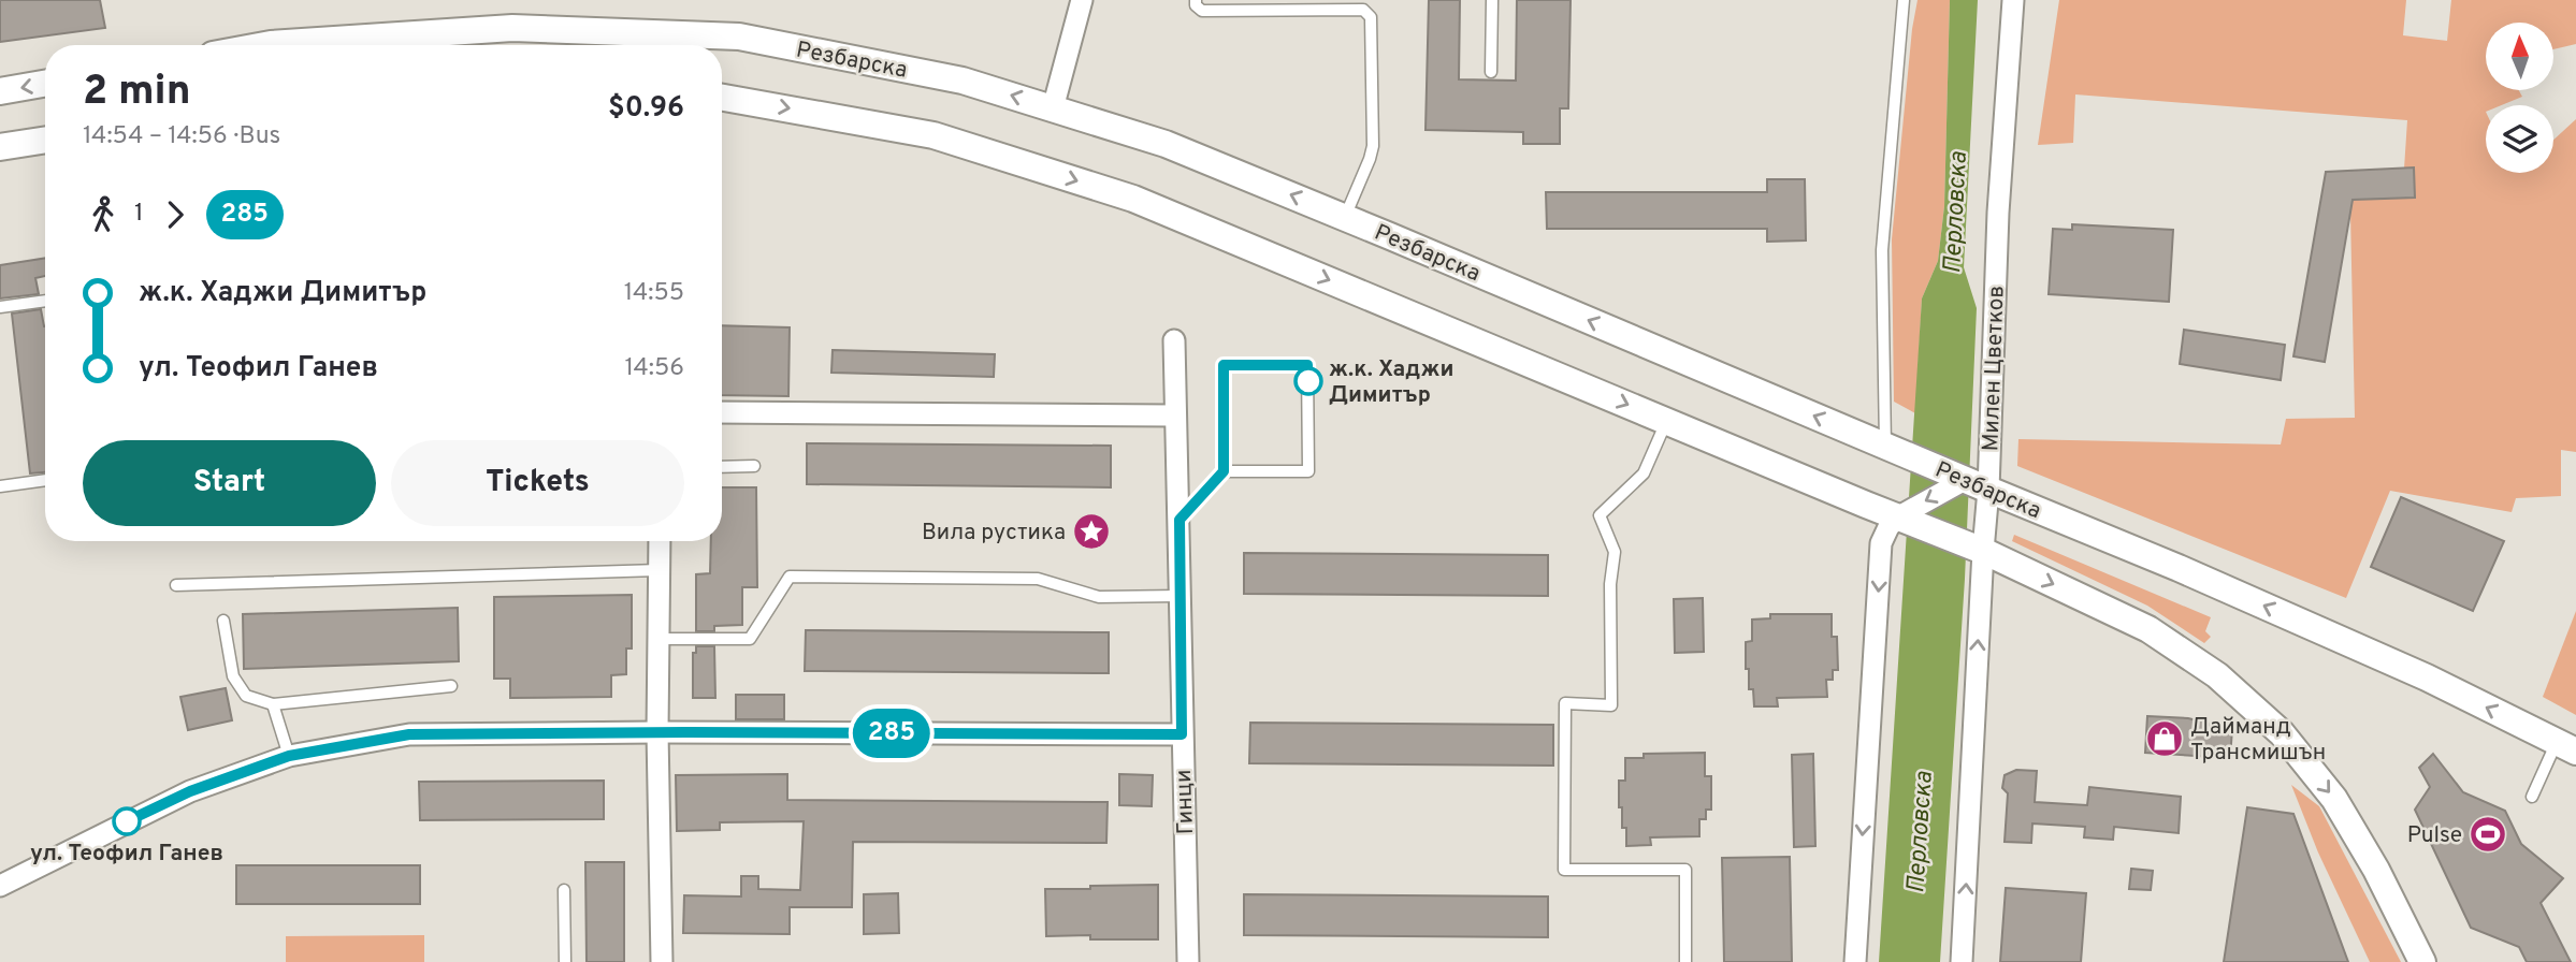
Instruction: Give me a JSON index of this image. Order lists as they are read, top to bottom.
{
  "streets": {
    "street": ["Резбарска", "Милен Цветков", "Гинци"]
  },
  "crossings": [
    ["Резбарска", "Милен Цветков"]
  ],
  "water": ["Перловска"],
  "places": {
    "other": ["ж.к. Хаджи Димитър", "ул. Теофил Ганев"],
    "place": ["Вила рустика"],
    "shop": ["Дайманд Трансмишън"],
    "sports": ["Pulse"]
  },
  "lines": ["bus line 285"],
  "north": "top",
  "page": {
    "on_map": "285",
    "heading": ["2 min", "14:54 – 14:56 · Bus", "$0.96"],
    "legs": ["1", "285"],
    "list": [
      {
        "name": "ж.к. Хаджи Димитър",
        "value": "14:55"
      },
      {
        "name": "ул. Теофил Ганев",
        "value": "14:56"
      }
    ],
    "buttons": ["Start", "Tickets"]
  }
}
